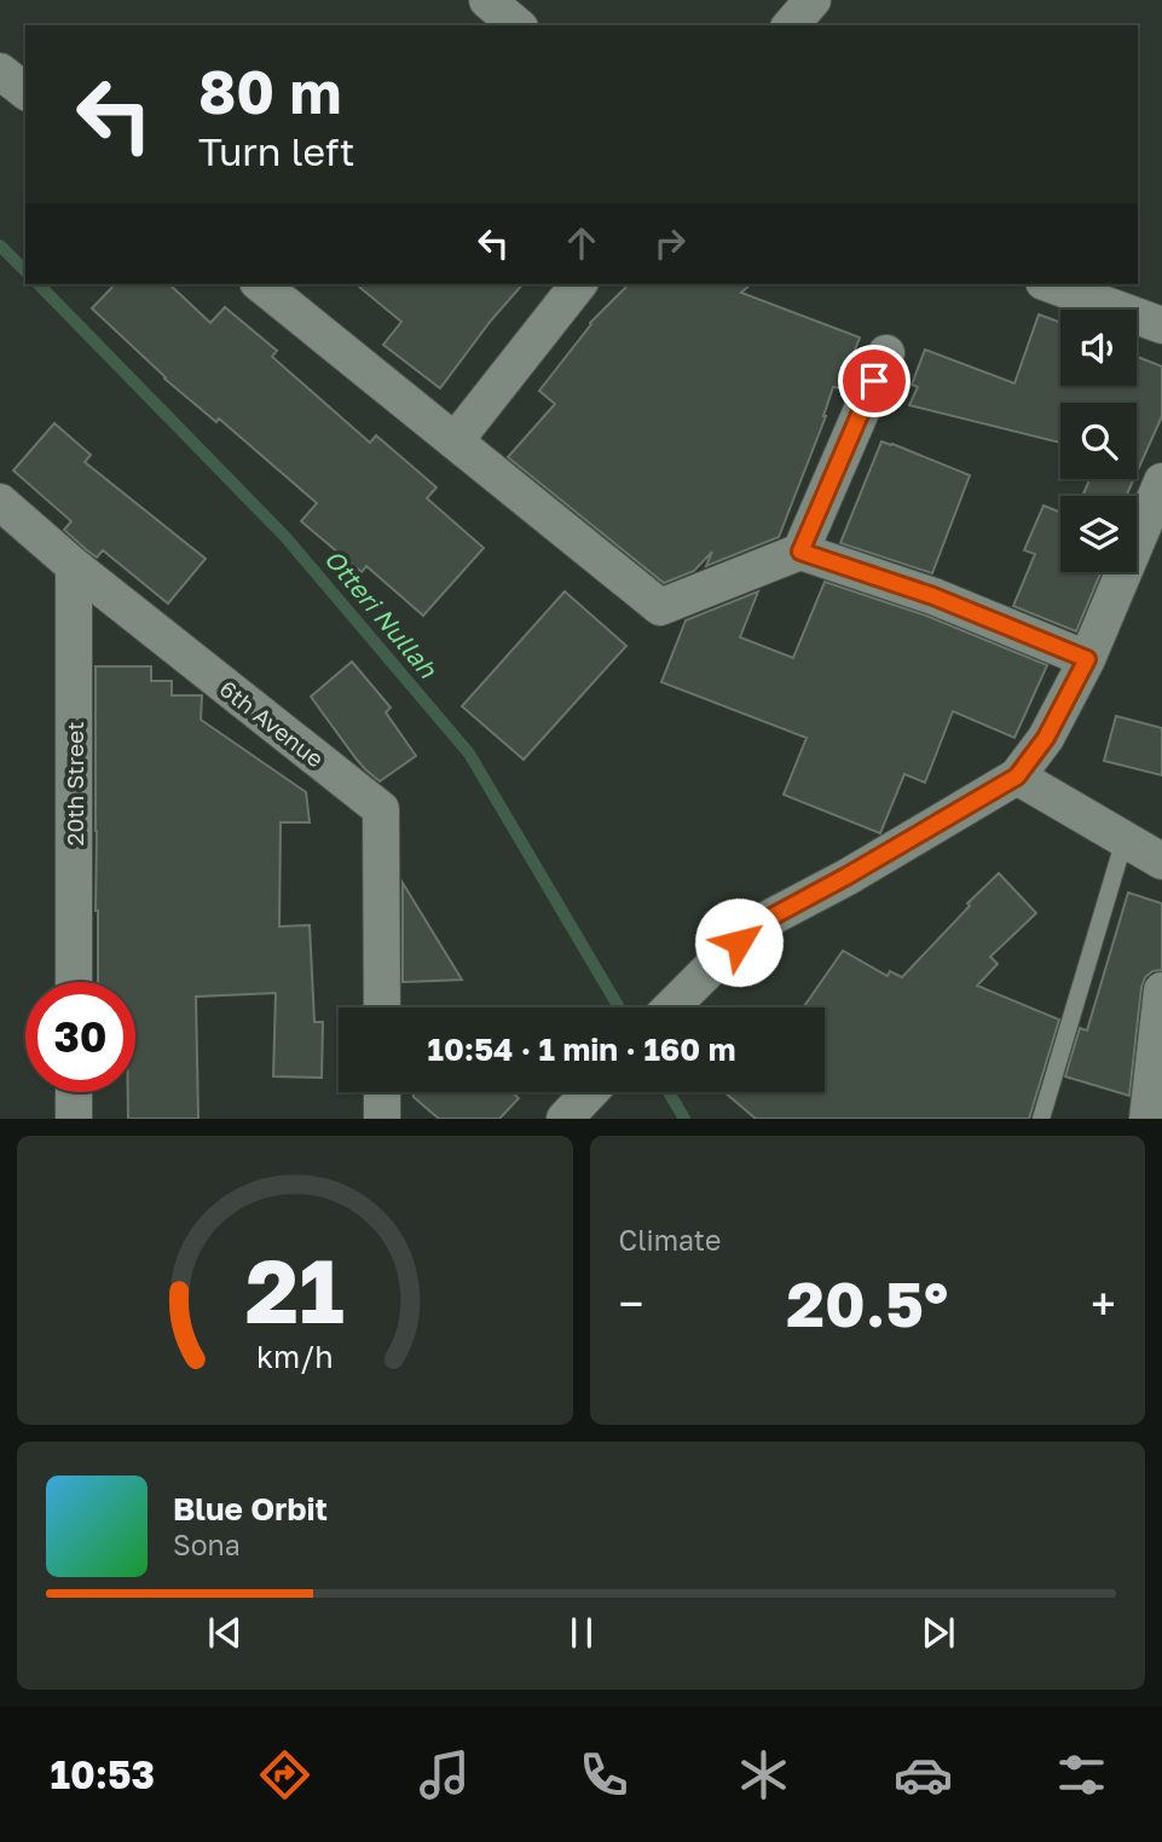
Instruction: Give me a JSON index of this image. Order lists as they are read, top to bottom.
{
  "streets": {
    "street": ["6th Avenue", "20th Street"]
  },
  "crossings": [
    ["6th Avenue", "20th Street"]
  ],
  "water": ["Otteri Nullah"],
  "page": {
    "turn": ["80 m", "Turn left"],
    "limit": "30",
    "trip": "10:54 · 1 min · 160 m",
    "tile": "Climate",
    "heat": ["−", "20.5°", "+"],
    "song": ["Blue Orbit", "Sona"],
    "tabs": "10:53",
    "gauge": ["21", "km/h"]
  }
}
